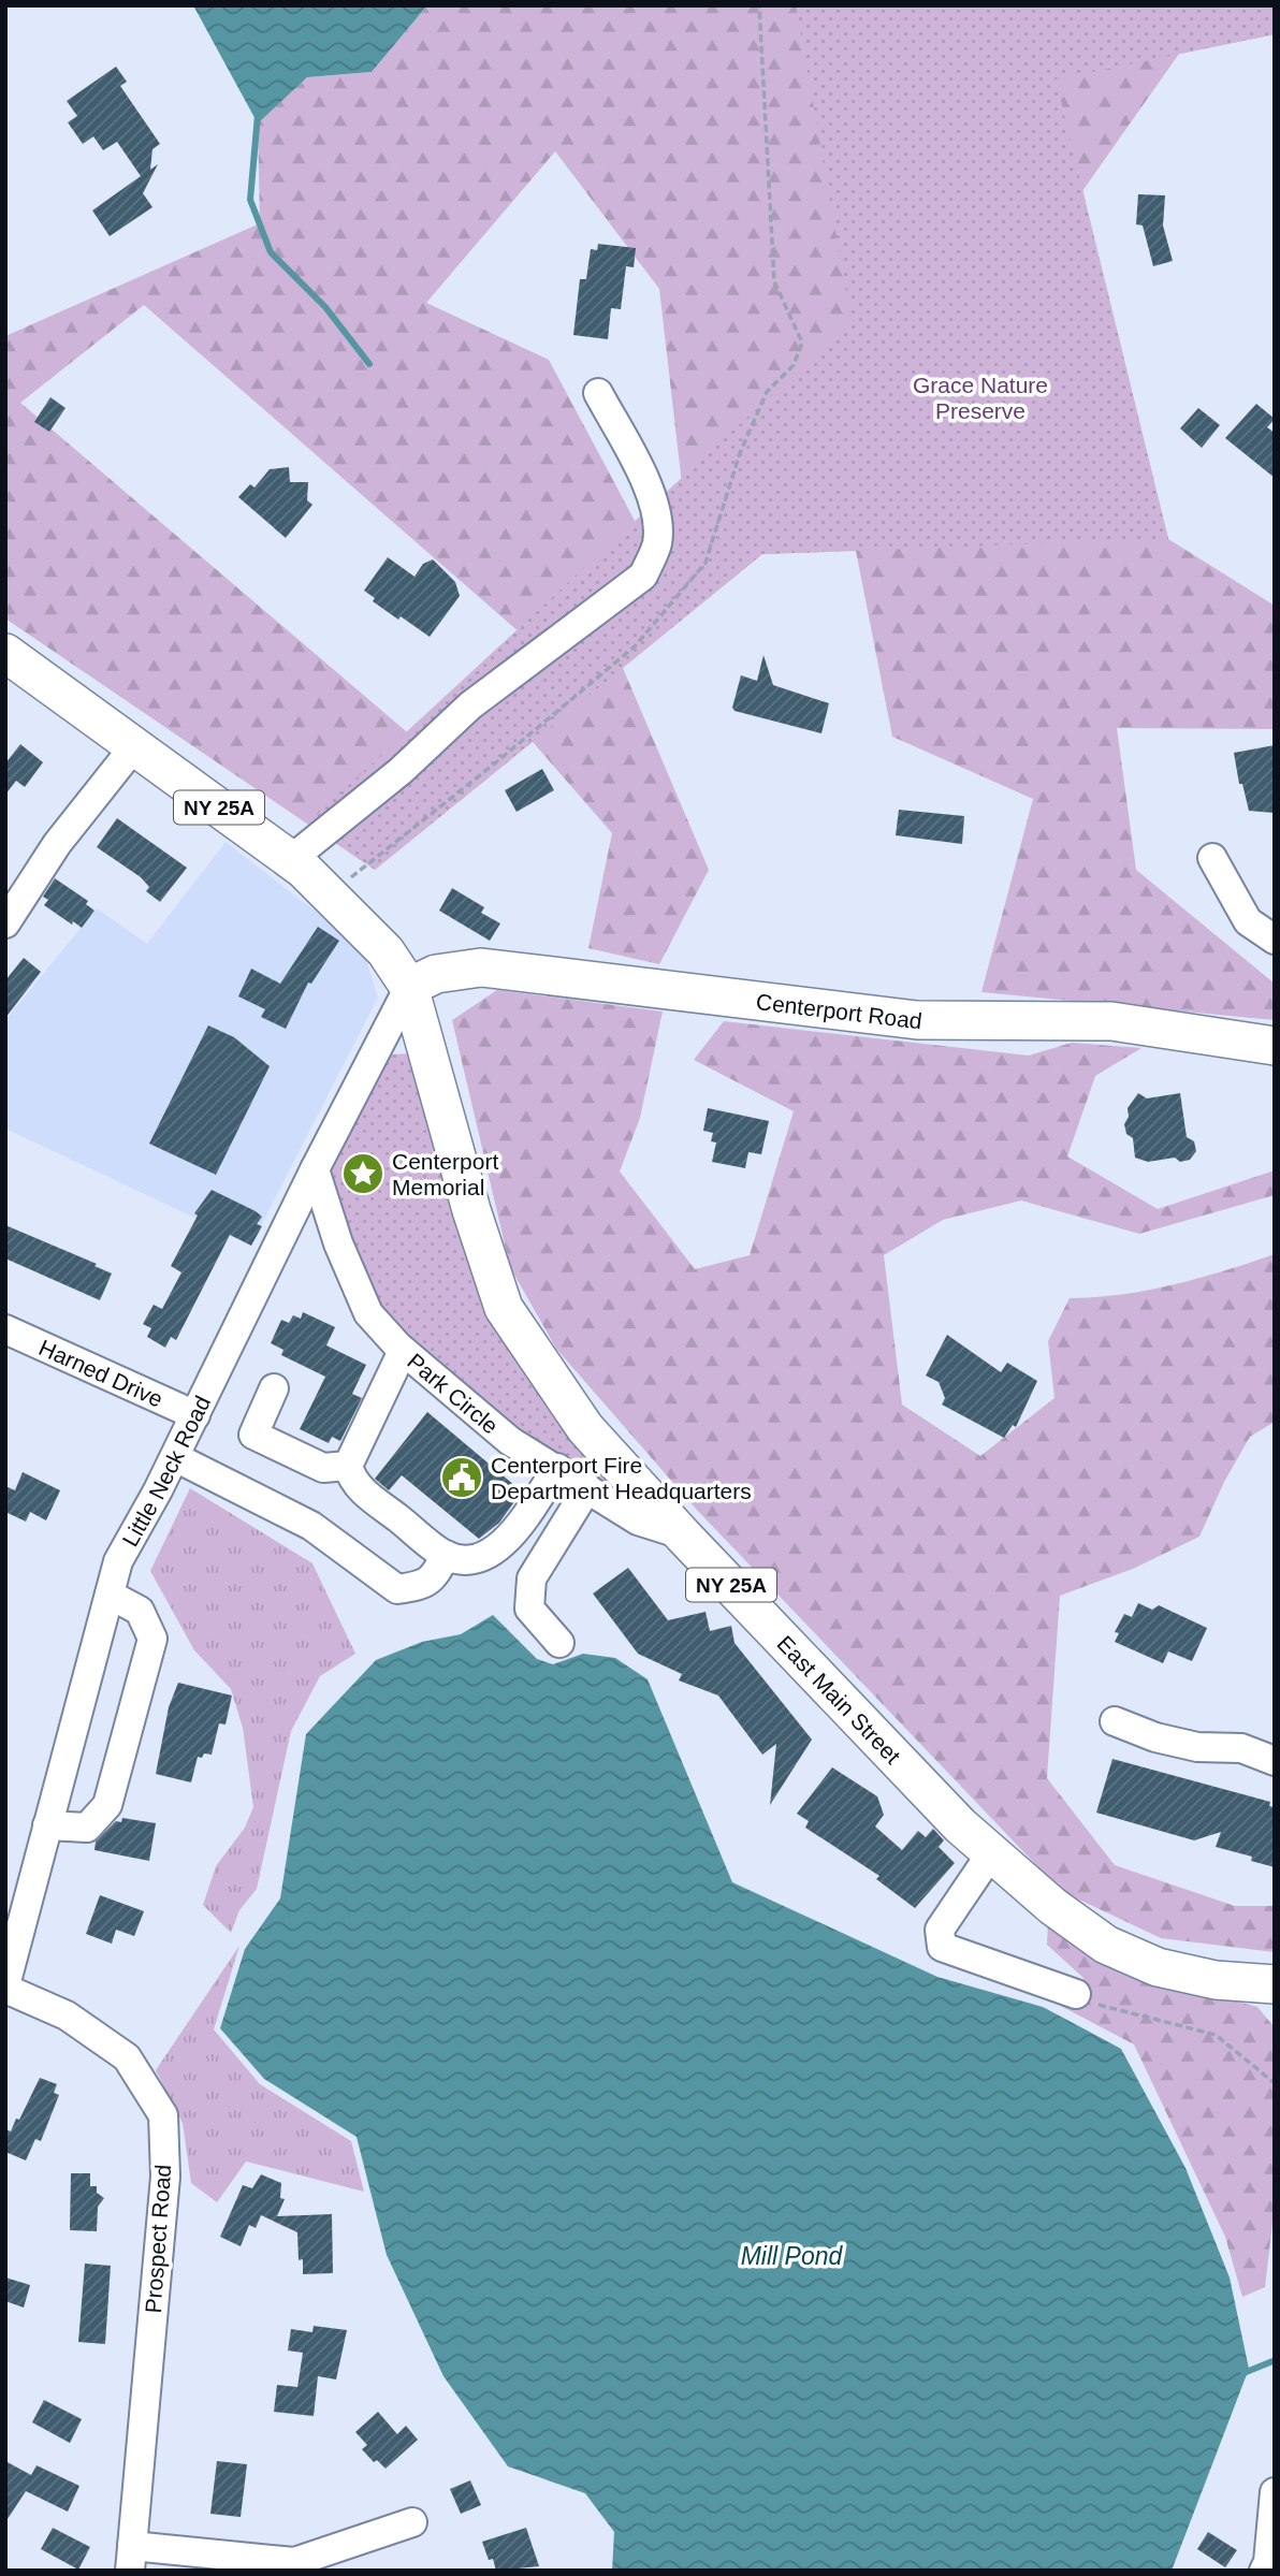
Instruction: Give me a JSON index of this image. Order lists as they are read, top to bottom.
{
  "streets": {
    "main road": ["NY 25A", "Centerport Road", "East Main Street"],
    "street": [
      "Harned Drive",
      "Park Circle",
      "Little Neck Road",
      "Prospect Road"
    ]
  },
  "crossings": [
    ["NY 25A", "Centerport Road"],
    ["NY 25A", "Little Neck Road"],
    ["NY 25A", "East Main Street"],
    ["Centerport Road", "Little Neck Road"],
    ["Centerport Road", "East Main Street"],
    ["Harned Drive", "Little Neck Road"],
    ["Park Circle", "Little Neck Road"],
    ["Park Circle", "East Main Street"],
    ["Little Neck Road", "East Main Street"],
    ["Little Neck Road", "Prospect Road"]
  ],
  "water": ["Mill Pond"],
  "parks": ["Grace Nature Preserve"],
  "places": {
    "place": ["Centerport Memorial"],
    "public building": ["Centerport Fire Department Headquarters"]
  }
}
